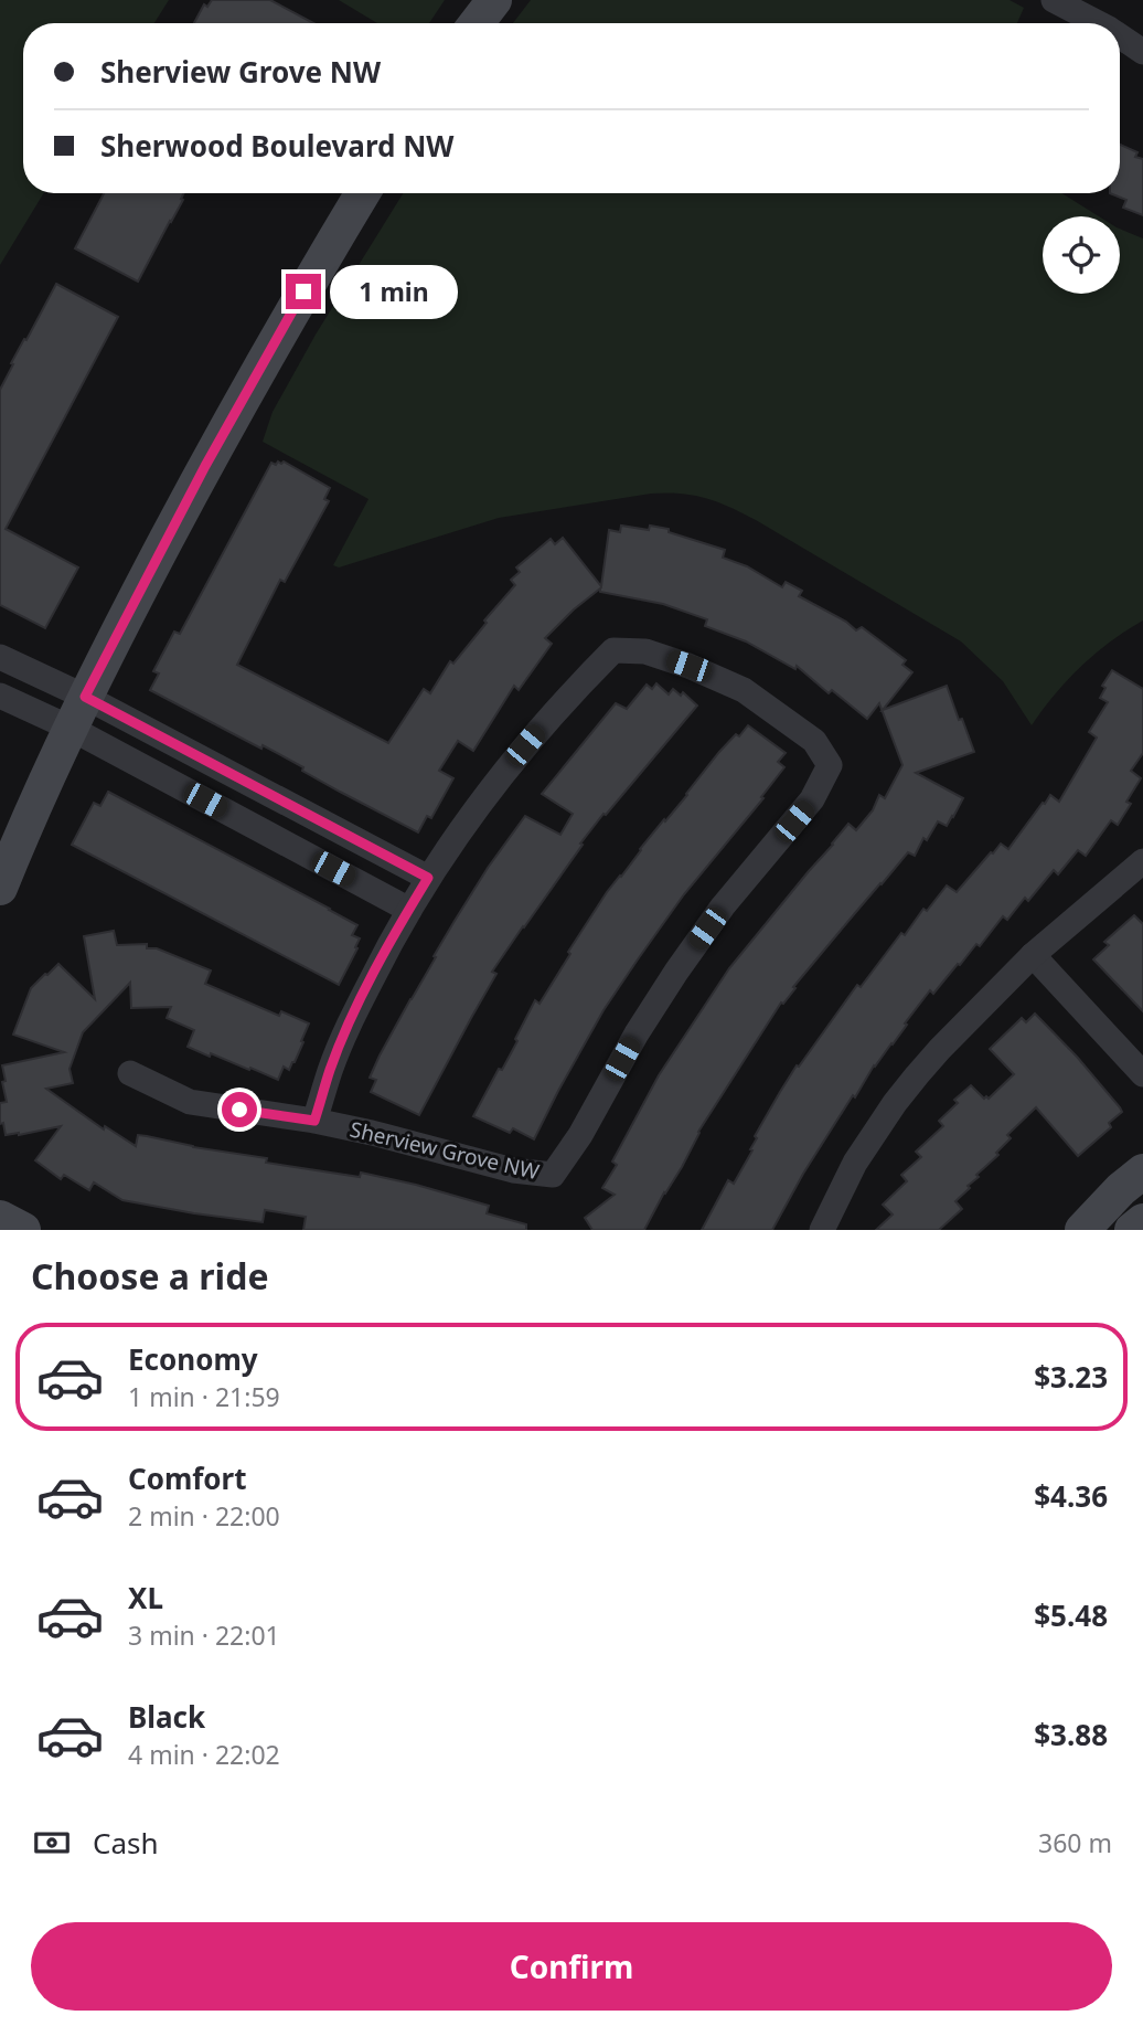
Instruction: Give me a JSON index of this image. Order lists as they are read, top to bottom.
{
  "streets": {
    "street": ["Sherview Grove NW"]
  },
  "page": {
    "banner": ["Sherview Grove NW", "Sherwood Boulevard NW"],
    "bubble": "1 min",
    "heading": "Choose a ride",
    "list": [
      {
        "name": "Economy",
        "note": "1 min · 21:59",
        "value": "$3.23"
      },
      {
        "name": "Comfort",
        "note": "2 min · 22:00",
        "value": "$4.36"
      },
      {
        "name": "XL",
        "note": "3 min · 22:01",
        "value": "$5.48"
      },
      {
        "name": "Black",
        "note": "4 min · 22:02",
        "value": "$3.88"
      }
    ],
    "pay": ["Cash", "360 m"],
    "buttons": "Confirm"
  }
}
